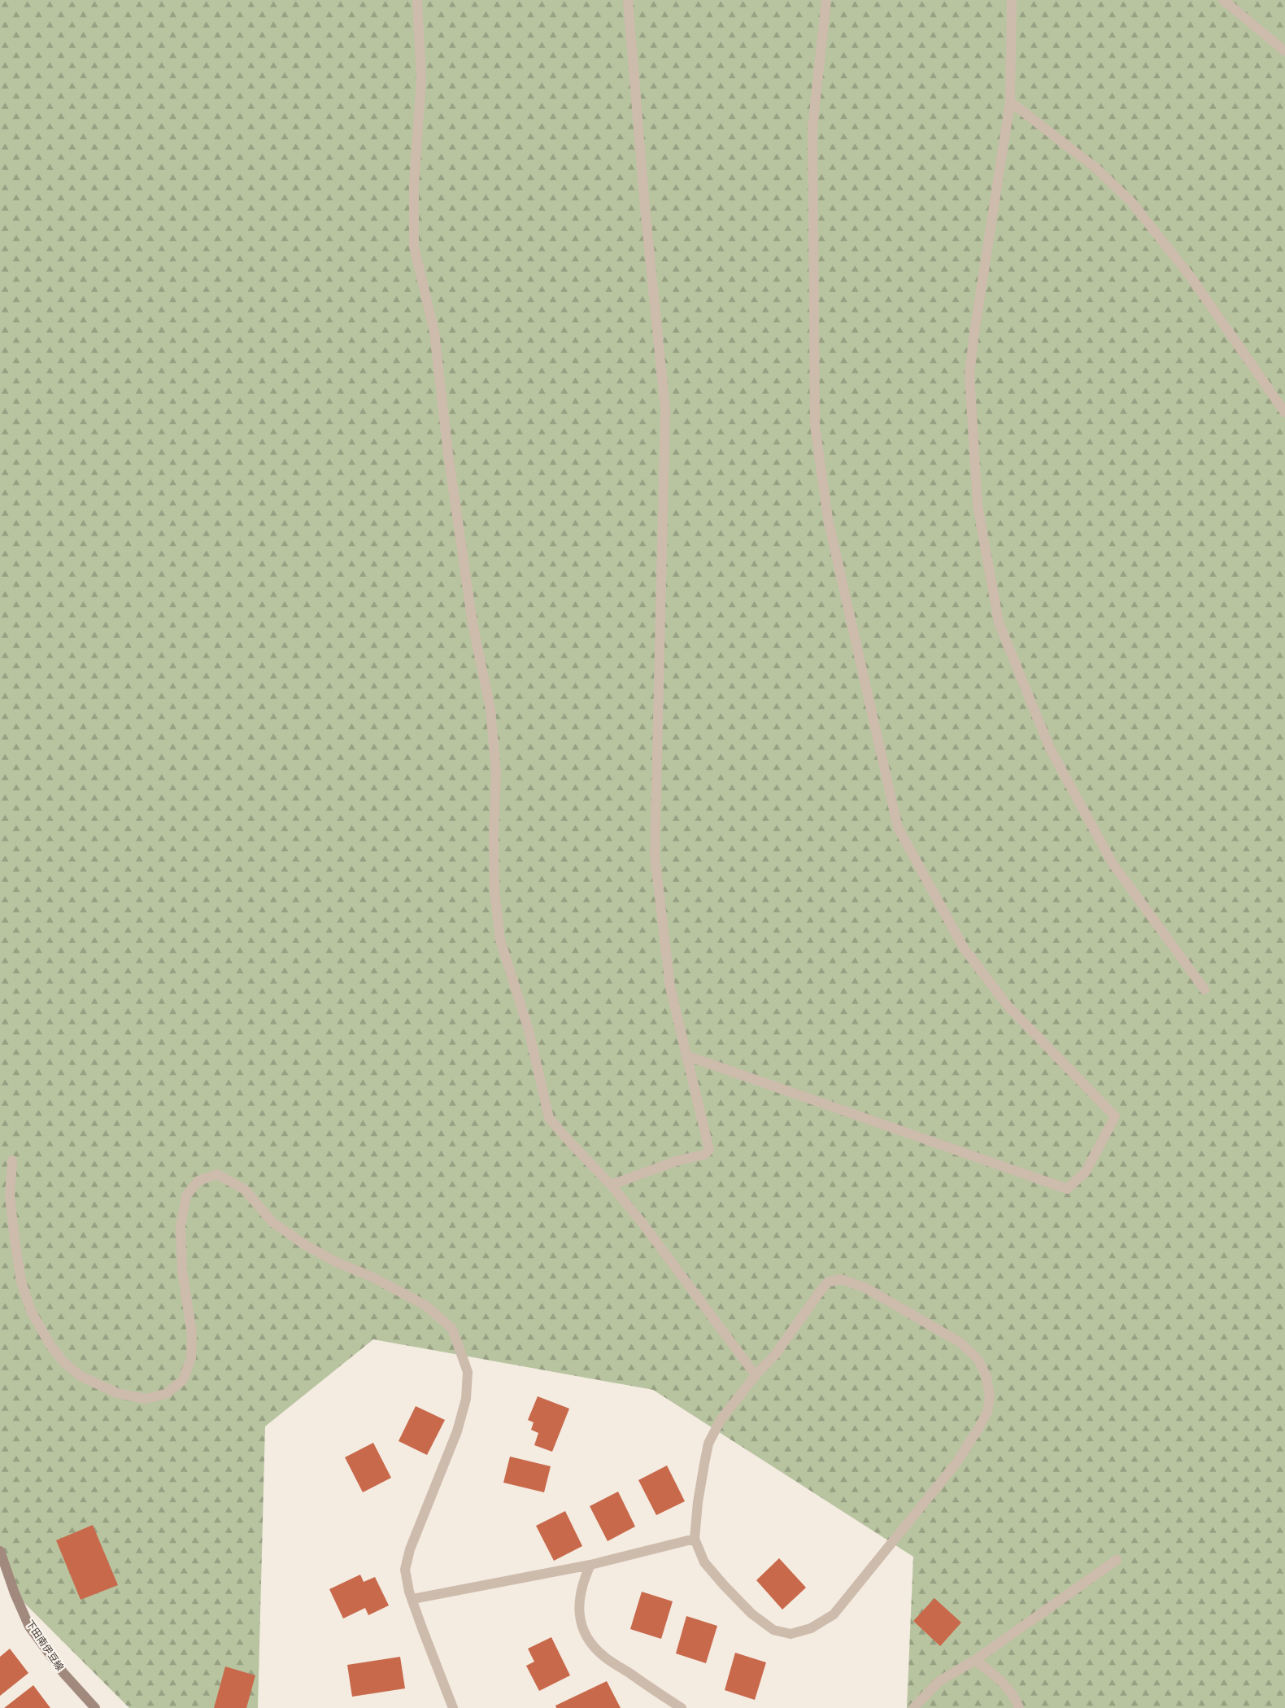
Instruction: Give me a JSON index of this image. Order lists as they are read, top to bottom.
{
  "streets": {
    "main road": ["下田南伊豆線"]
  }
}
